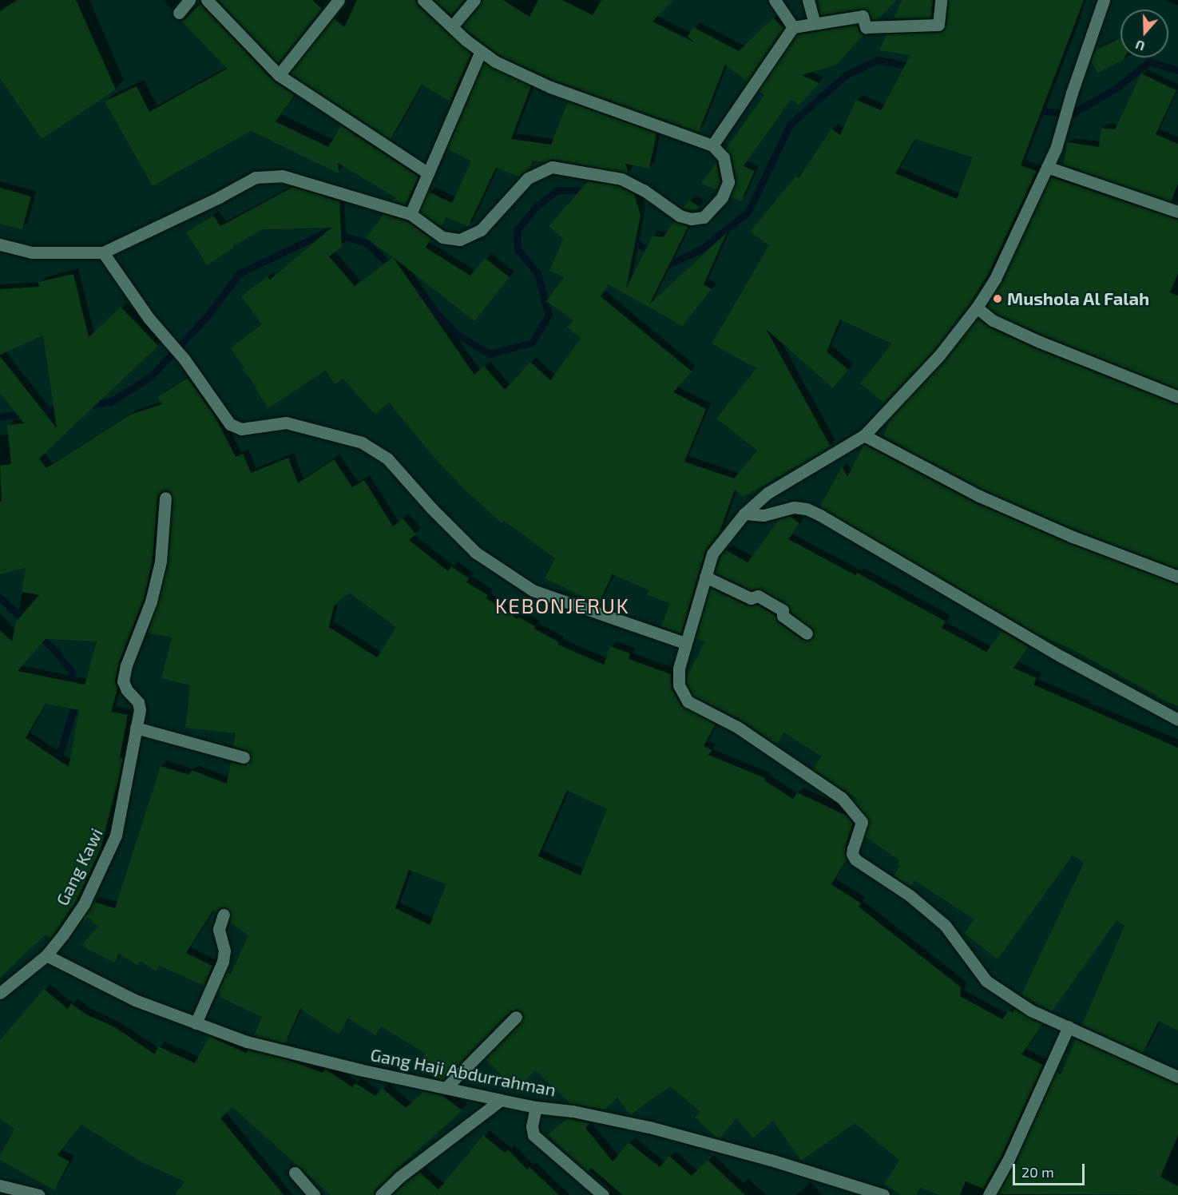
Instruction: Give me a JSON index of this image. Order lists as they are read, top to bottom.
{
  "streets": {
    "street": ["Gang Kawi", "Gang Haji Abdurrahman"]
  },
  "crossings": [
    ["Gang Kawi", "Gang Haji Abdurrahman"]
  ],
  "districts": ["KEBONJERUK"],
  "places": ["Mushola Al Falah"],
  "scale_bar": "20 m",
  "north": "bottom"
}
